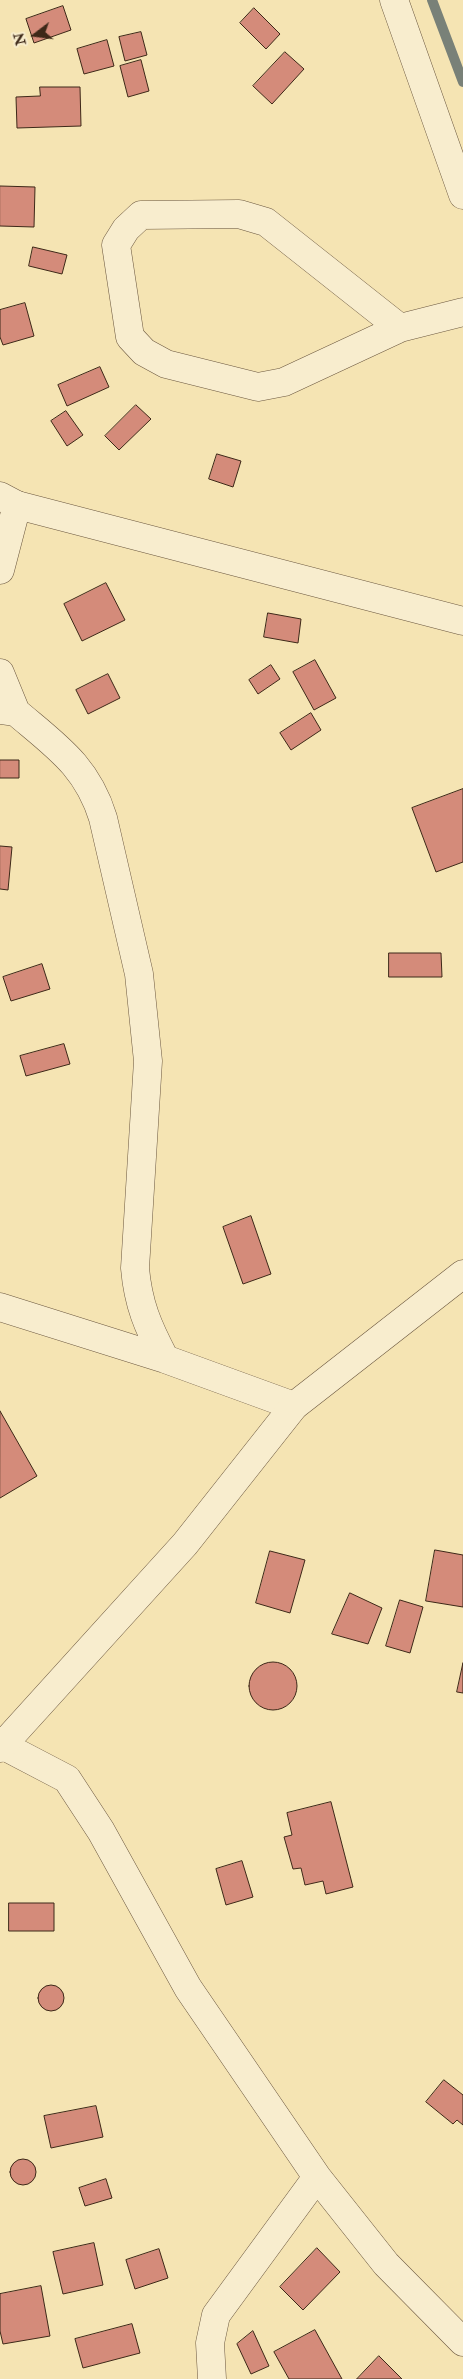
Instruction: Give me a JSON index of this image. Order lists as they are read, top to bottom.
{
  "north": "left"
}
